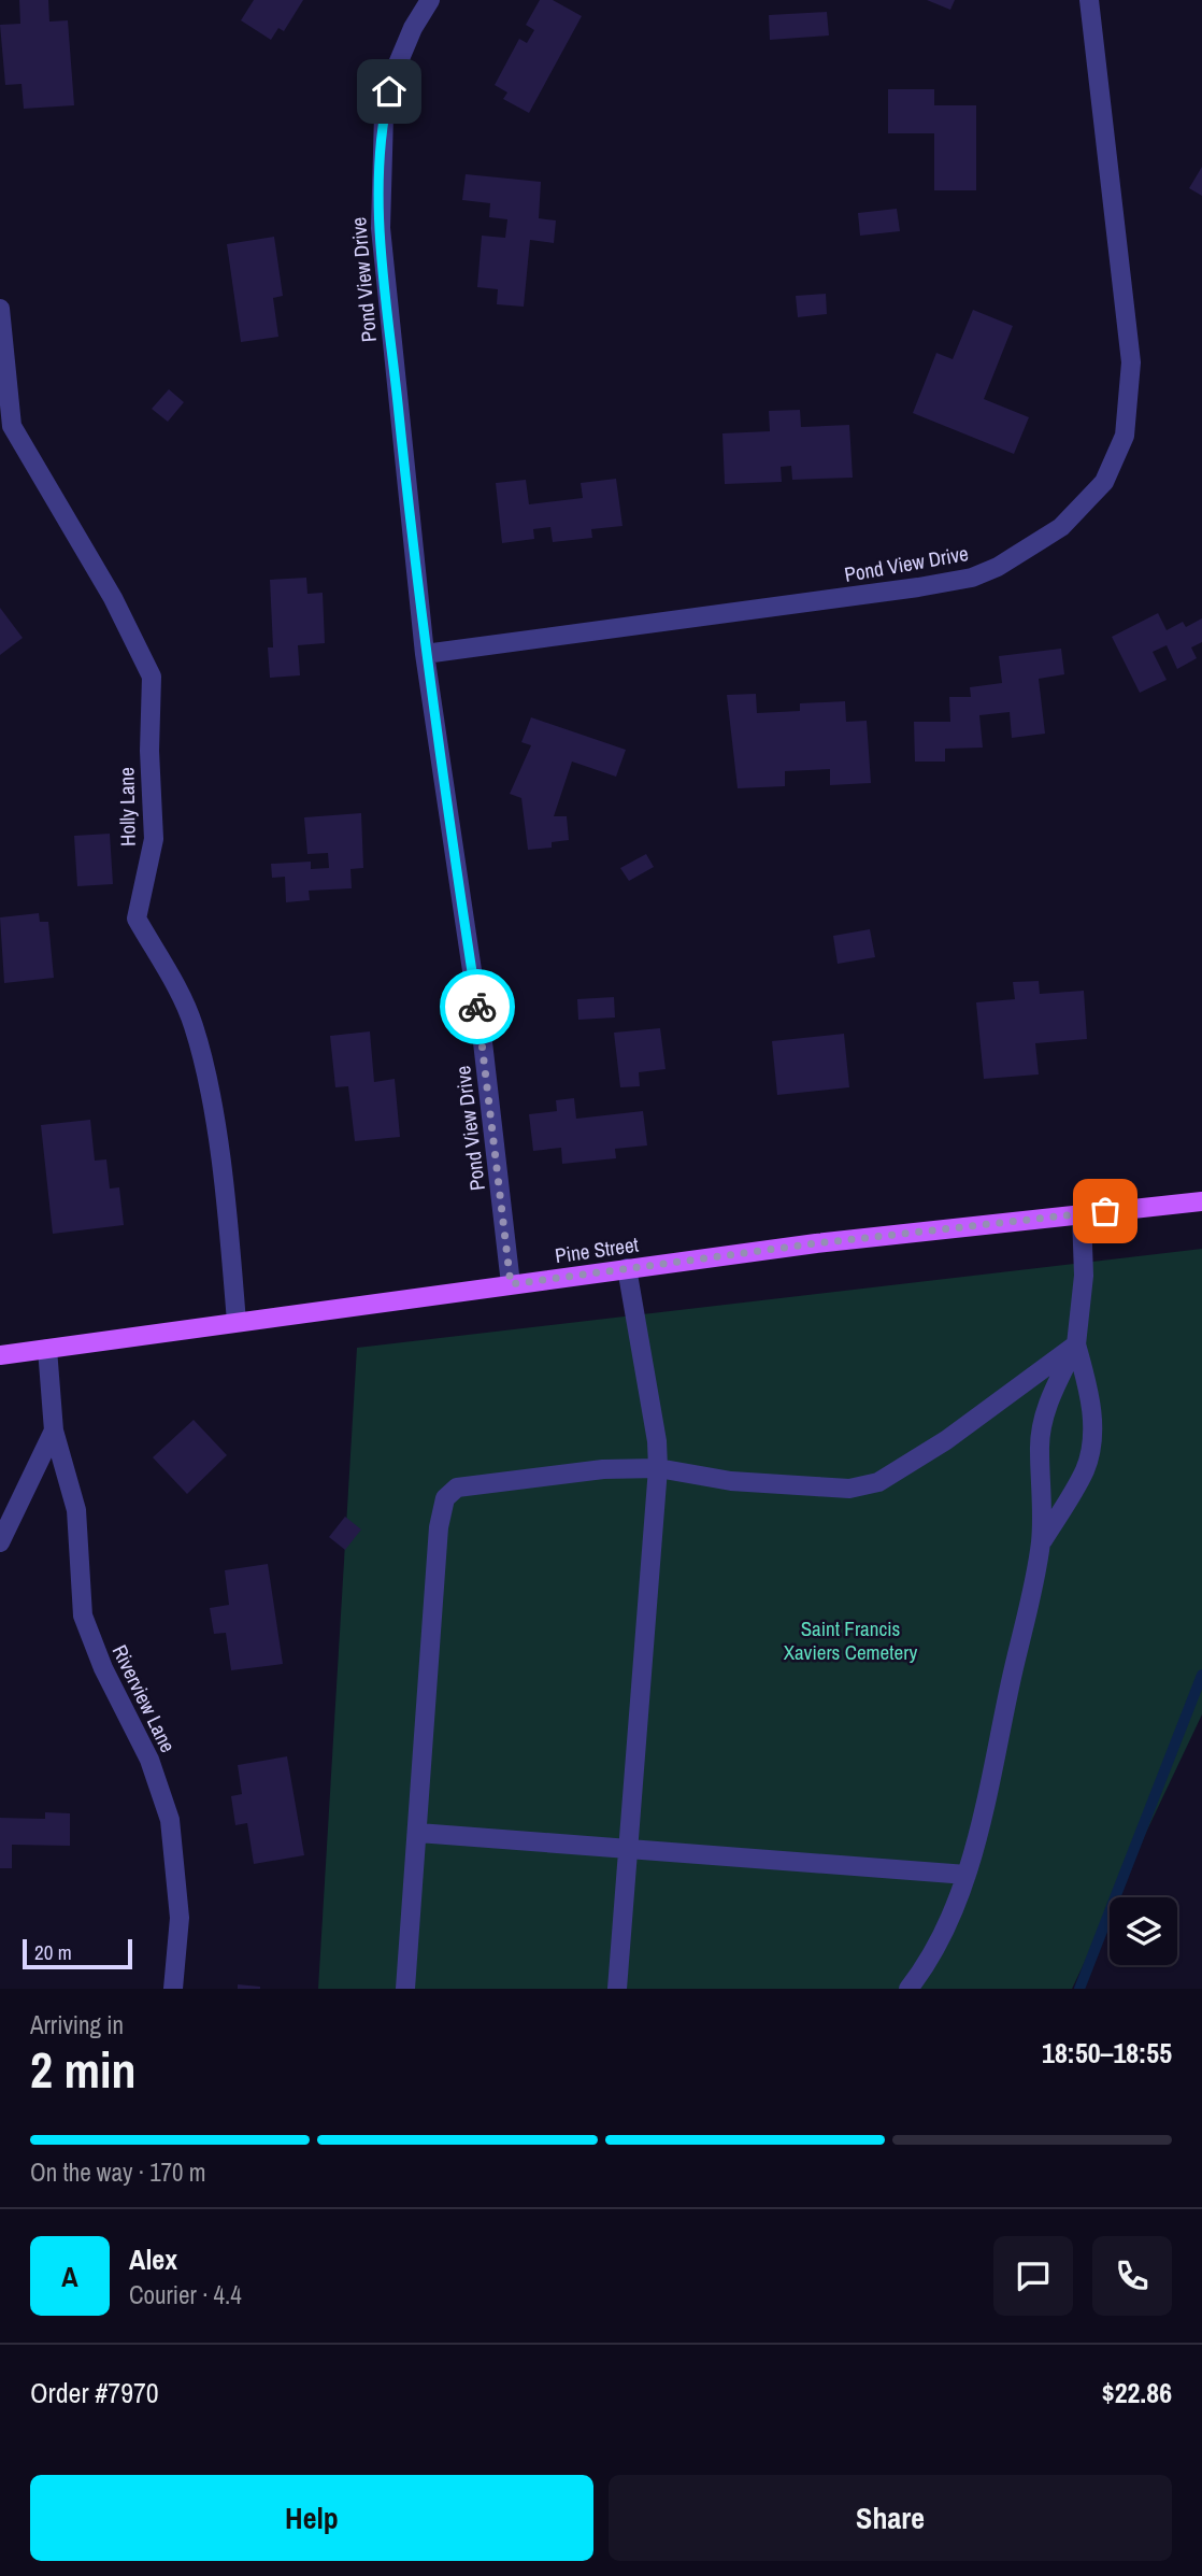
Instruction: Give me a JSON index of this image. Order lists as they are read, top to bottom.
{
  "streets": {
    "main road": ["Pine Street"],
    "street": ["Pond View Drive", "Holly Lane", "Riverview Lane"]
  },
  "crossings": [
    ["Pond View Drive", "Pine Street"],
    ["Holly Lane", "Pine Street"],
    ["Pine Street", "Riverview Lane"]
  ],
  "parks": ["Saint Francis Xaviers Cemetery"],
  "scale_bar": "20 m",
  "page": {
    "scale": "20 m",
    "heading": ["2 min", "Arriving in", "18:50–18:55"],
    "panel": [
      "Alex",
      "Courier · 4.4",
      "Order #7970",
      "$22.86"
    ],
    "bar": "On the way · 170 m",
    "round": "A",
    "buttons": ["Help", "Share"]
  }
}
